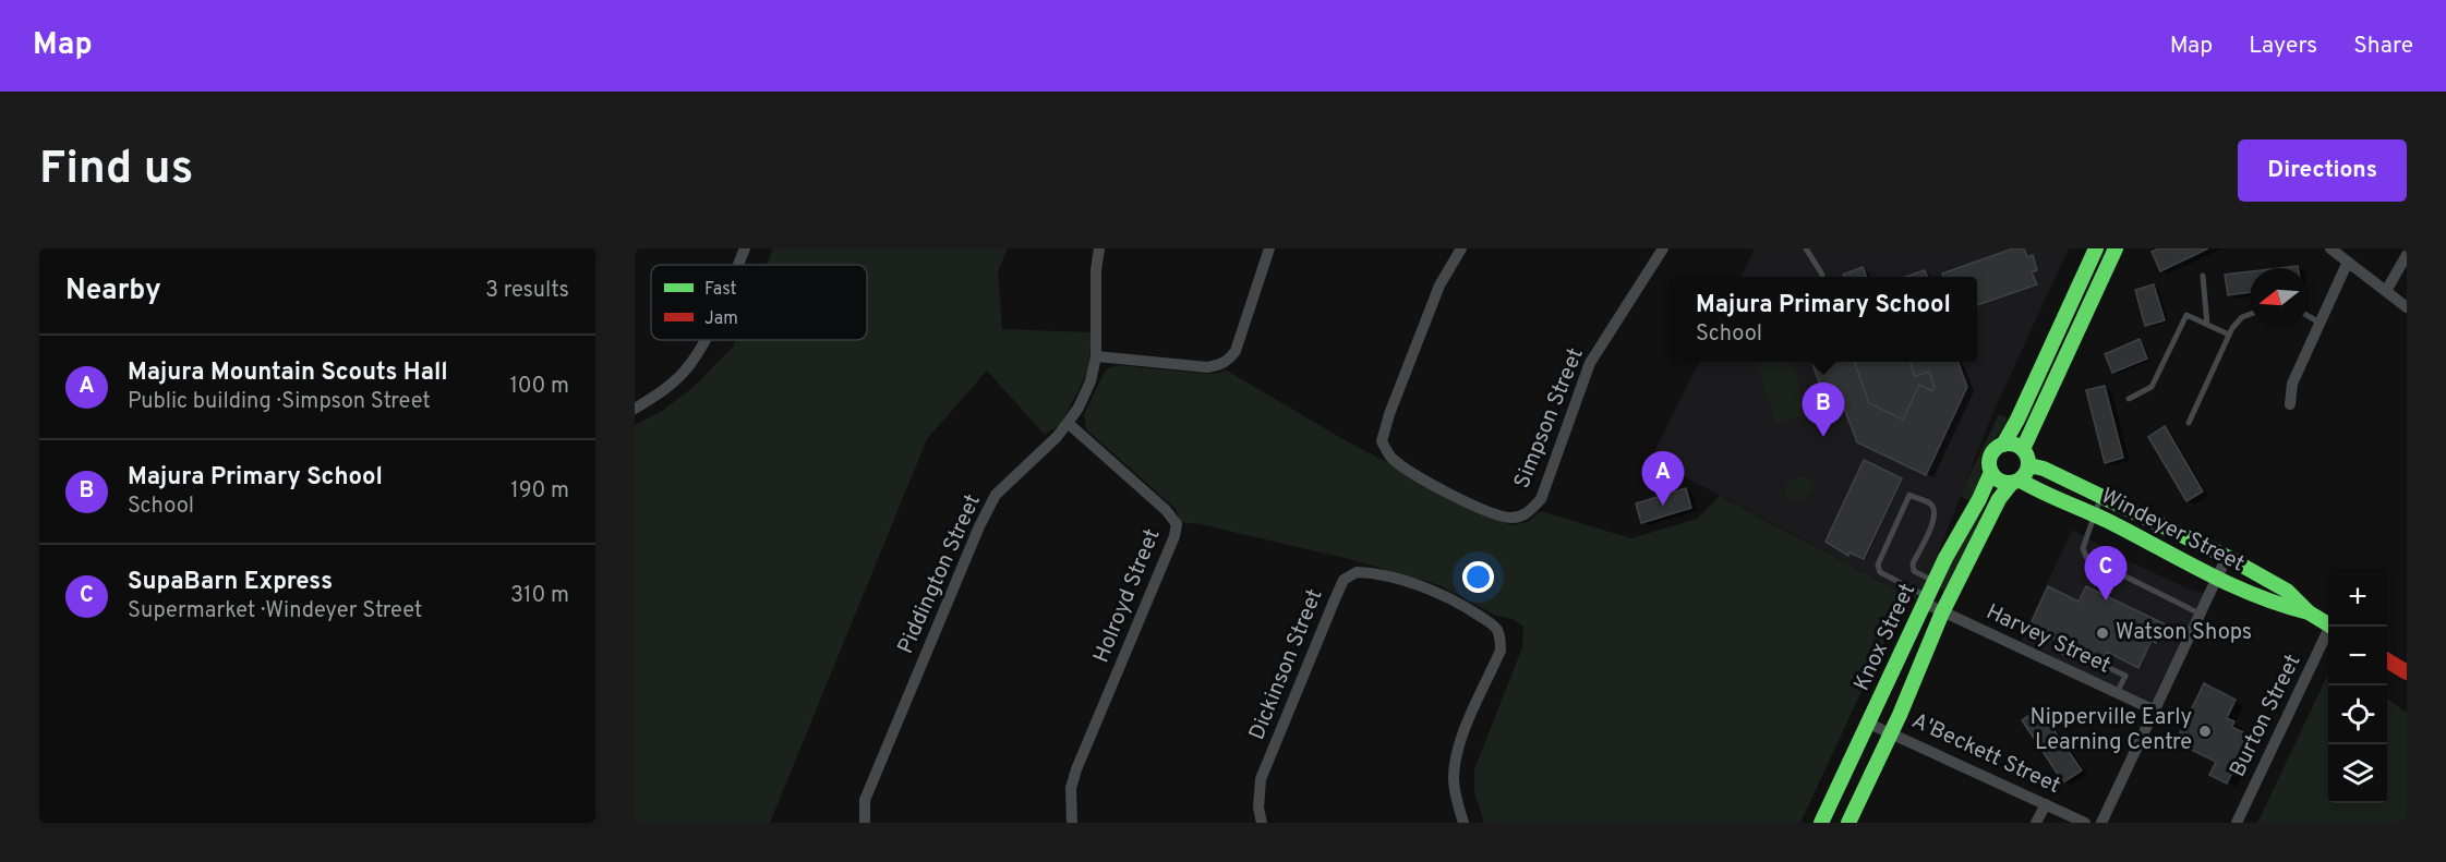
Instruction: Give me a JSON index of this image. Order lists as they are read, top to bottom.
{
  "streets": {
    "street": [
      "Simpson Street",
      "Windeyer Street",
      "Piddington Street",
      "Holroyd Street",
      "Knox Street",
      "Harvey Street",
      "Dickinson Street",
      "Burton Street",
      "A'Beckett Street"
    ]
  },
  "crossings": [
    ["Windeyer Street", "Knox Street"],
    ["Piddington Street", "Holroyd Street"],
    ["Knox Street", "Harvey Street"],
    ["Knox Street", "A'Beckett Street"]
  ],
  "places": ["Watson Shops", "Nipperville Early Learning Centre"],
  "legend": ["Fast", "Jam"],
  "north": "left",
  "page": {
    "header": "Map",
    "nav": ["Map", "Layers", "Share"],
    "buttons": "Directions",
    "title": "Find us",
    "heading": ["Nearby", "3 results"],
    "popup": ["Majura Primary School", "School"],
    "list": [
      {
        "mark": "A",
        "name": "Majura Mountain Scouts Hall",
        "note": "Public building · Simpson Street",
        "value": "100 m"
      },
      {
        "mark": "B",
        "name": "Majura Primary School",
        "note": "School",
        "value": "190 m"
      },
      {
        "mark": "C",
        "name": "SupaBarn Express",
        "note": "Supermarket · Windeyer Street",
        "value": "310 m"
      }
    ],
    "pins": ["B", "A", "C"],
    "map_buttons": ["+", "−"]
  }
}
